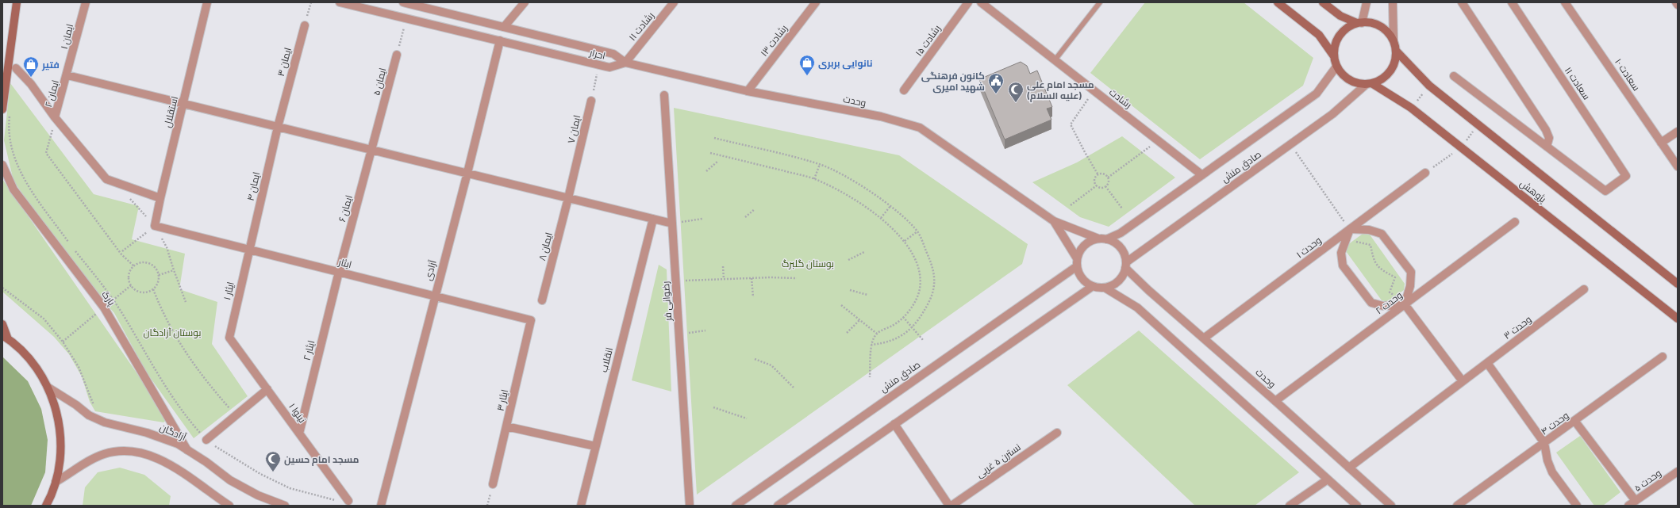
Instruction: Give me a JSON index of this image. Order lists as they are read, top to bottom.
{
  "streets": {
    "main road": ["پژوهش"],
    "street": [
      "رشادت ۱۱",
      "ایمان ۱",
      "رشادت ۱۳",
      "رشادت ۱۵",
      "احرار",
      "ایمان ۳",
      "سعادت ۱۰",
      "ایمان ۵",
      "سعادت ۱۱",
      "ایمان ۲",
      "رشادت",
      "وحدت",
      "استقلال",
      "ایمان ۷",
      "صادق منش",
      "ایمان ۴",
      "ایمان ۶",
      "ایمان ۸",
      "وحدت ۱",
      "ایثار",
      "آزادی",
      "ایثار ۱",
      "پارک",
      "رضوانی فر",
      "وحدت ۲",
      "وحدت ۳",
      "ایثار ۲",
      "انقلاب",
      "ایثار ۳",
      "نینوا ۱",
      "وحدت ۴",
      "آزادگان",
      "نسترن ۵ غربی",
      "وحدت ۵"
    ]
  },
  "crossings": [
    ["رشادت ۱۱", "احرار"],
    ["رشادت ۱۱", "وحدت"],
    ["ایمان ۱", "ایمان ۲"],
    ["رشادت ۱۳", "وحدت"],
    ["احرار", "وحدت"],
    ["احرار", "آزادی"],
    ["ایمان ۳", "ایمان ۴"],
    ["ایمان ۵", "ایمان ۶"],
    ["رشادت", "صادق منش"],
    ["وحدت", "صادق منش"],
    ["وحدت", "وحدت ۱"],
    ["وحدت", "وحدت ۲"],
    ["وحدت", "وحدت ۳"],
    ["استقلال", "ایثار"],
    ["ایمان ۷", "ایمان ۸"],
    ["صادق منش", "پژوهش"],
    ["ایمان ۴", "ایثار"],
    ["ایمان ۴", "ایثار ۱"],
    ["ایمان ۶", "ایثار"],
    ["ایمان ۶", "ایثار ۲"],
    ["ایثار", "آزادی"],
    ["ایثار", "ایثار ۱"],
    ["ایثار", "ایثار ۲"],
    ["ایثار", "ایثار ۳"],
    ["ایثار ۱", "نینوا ۱"],
    ["پارک", "آزادگان"],
    ["ایثار ۲", "نینوا ۱"]
  ],
  "parks": ["بوستان گلبرگ", "بوستان آزادگان"],
  "places": {
    "shop": ["نانوایی بربری", "فتیر"],
    "public building": ["کانون فرهنگی شهید امیری"],
    "mosque": ["مسجد امام علی (علیه السلام)", "مسجد امام حسین"]
  }
}
